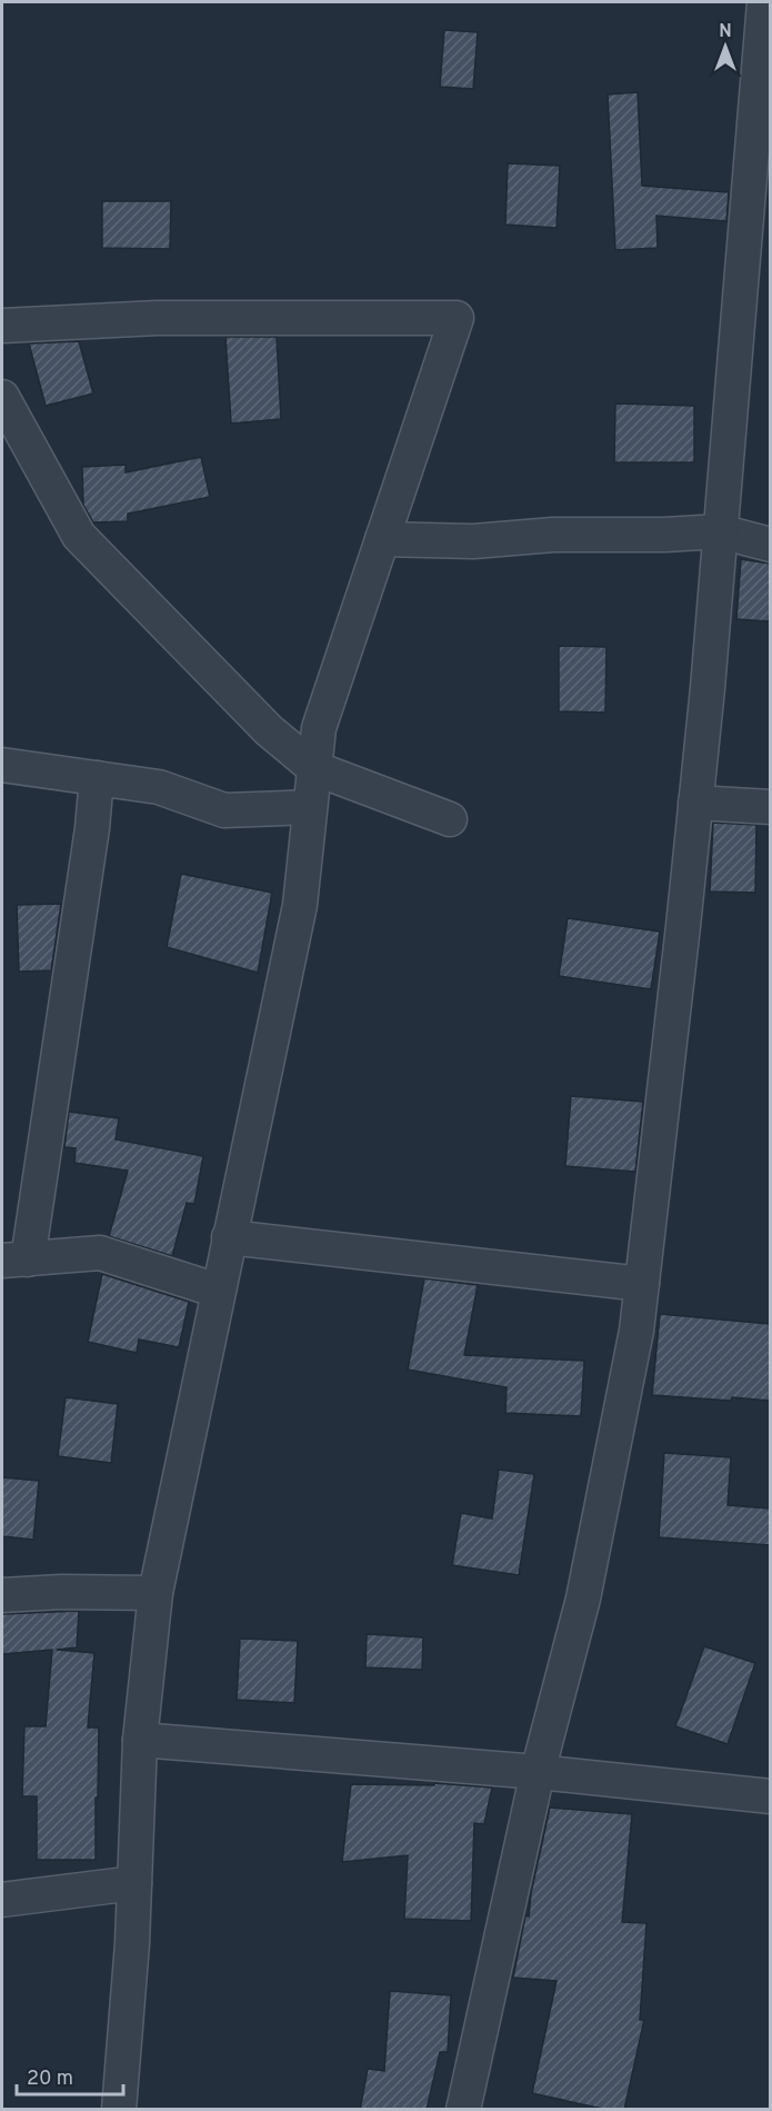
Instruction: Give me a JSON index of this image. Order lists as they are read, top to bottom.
{
  "scale_bar": "20 m",
  "north": "top"
}
